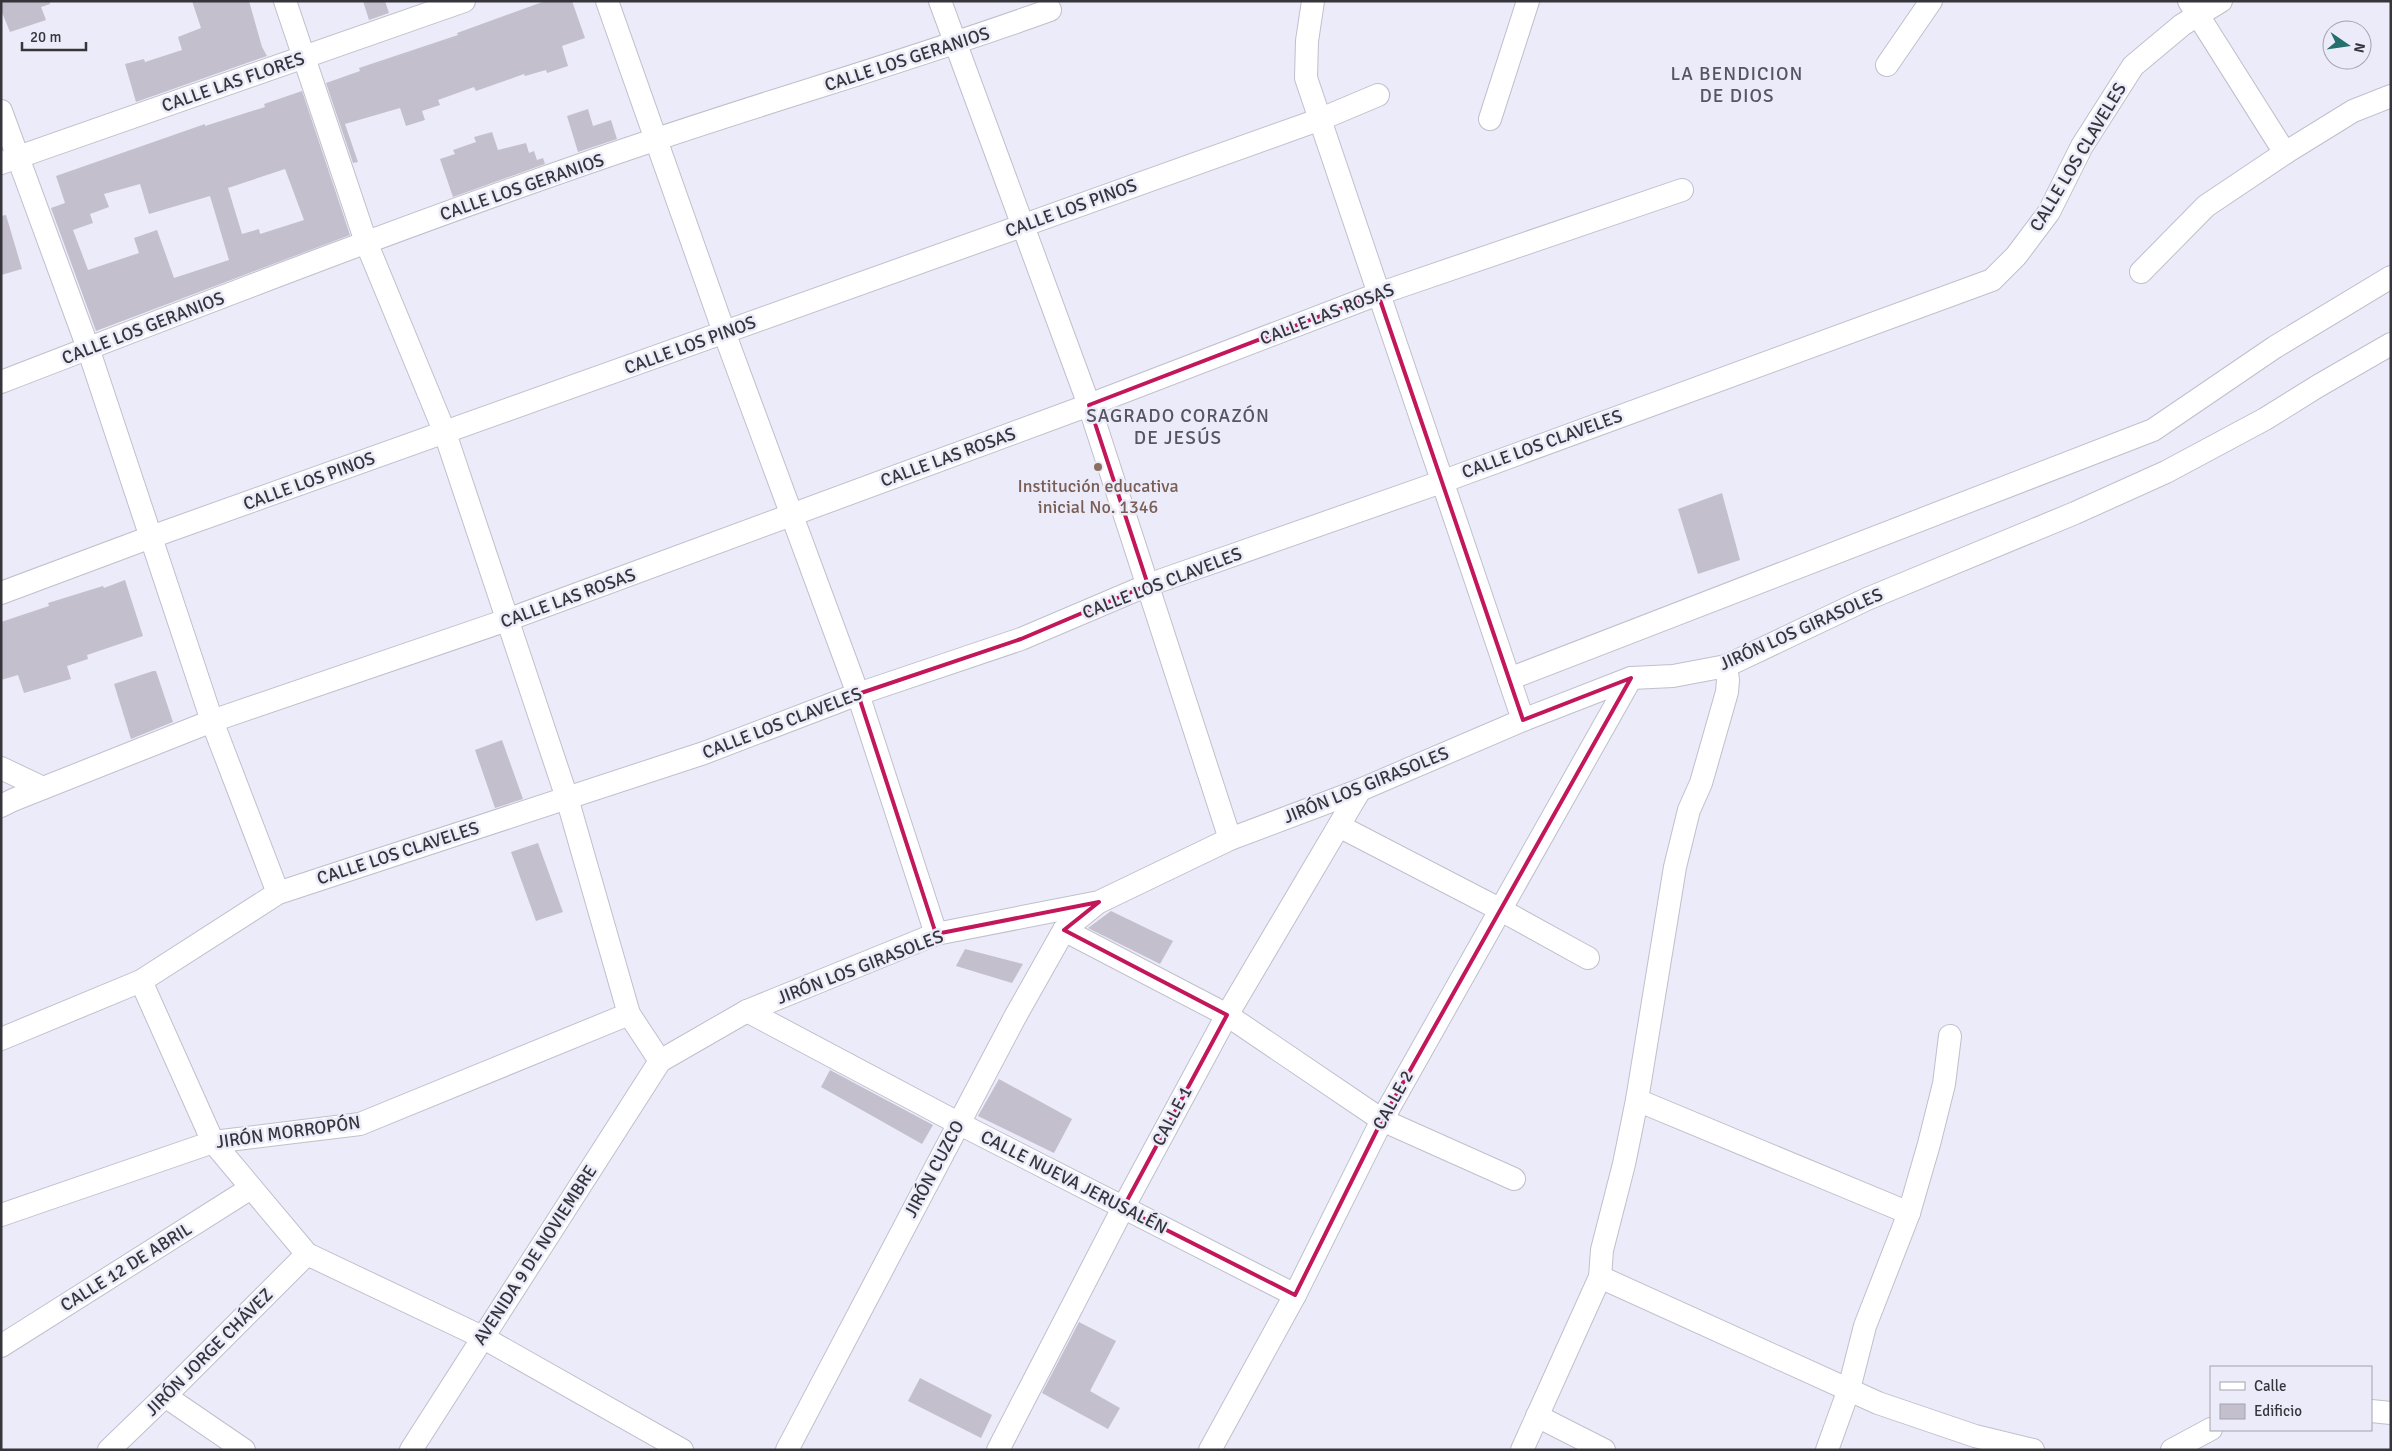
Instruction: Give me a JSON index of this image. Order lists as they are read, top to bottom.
{
  "streets": {
    "street": [
      "CALLE LOS GERANIOS",
      "CALLE LAS FLORES",
      "CALLE LOS CLAVELES",
      "CALLE LOS PINOS",
      "CALLE LAS ROSAS",
      "JIRÓN LOS GIRASOLES",
      "CALLE 2",
      "CALLE 1",
      "JIRÓN MORROPÓN",
      "JIRÓN CUZCO",
      "CALLE NUEVA JERUSALÉN",
      "AVENIDA 9 DE NOVIEMBRE",
      "CALLE 12 DE ABRIL",
      "JIRÓN JORGE CHÁVEZ"
    ]
  },
  "crossings": [
    ["JIRÓN LOS GIRASOLES", "CALLE 2"],
    ["JIRÓN LOS GIRASOLES", "CALLE 1"],
    ["JIRÓN LOS GIRASOLES", "JIRÓN CUZCO"],
    ["JIRÓN LOS GIRASOLES", "CALLE NUEVA JERUSALÉN"],
    ["JIRÓN LOS GIRASOLES", "AVENIDA 9 DE NOVIEMBRE"],
    ["CALLE 2", "CALLE NUEVA JERUSALÉN"],
    ["CALLE 1", "CALLE NUEVA JERUSALÉN"],
    ["JIRÓN CUZCO", "CALLE NUEVA JERUSALÉN"]
  ],
  "districts": ["LA BENDICION DE DIOS", "SAGRADO CORAZÓN DE JESÚS"],
  "places": ["Institución educativa inicial No. 1346"],
  "legend": ["Calle", "Edificio"],
  "scale_bar": "20 m",
  "north": "right"
}
